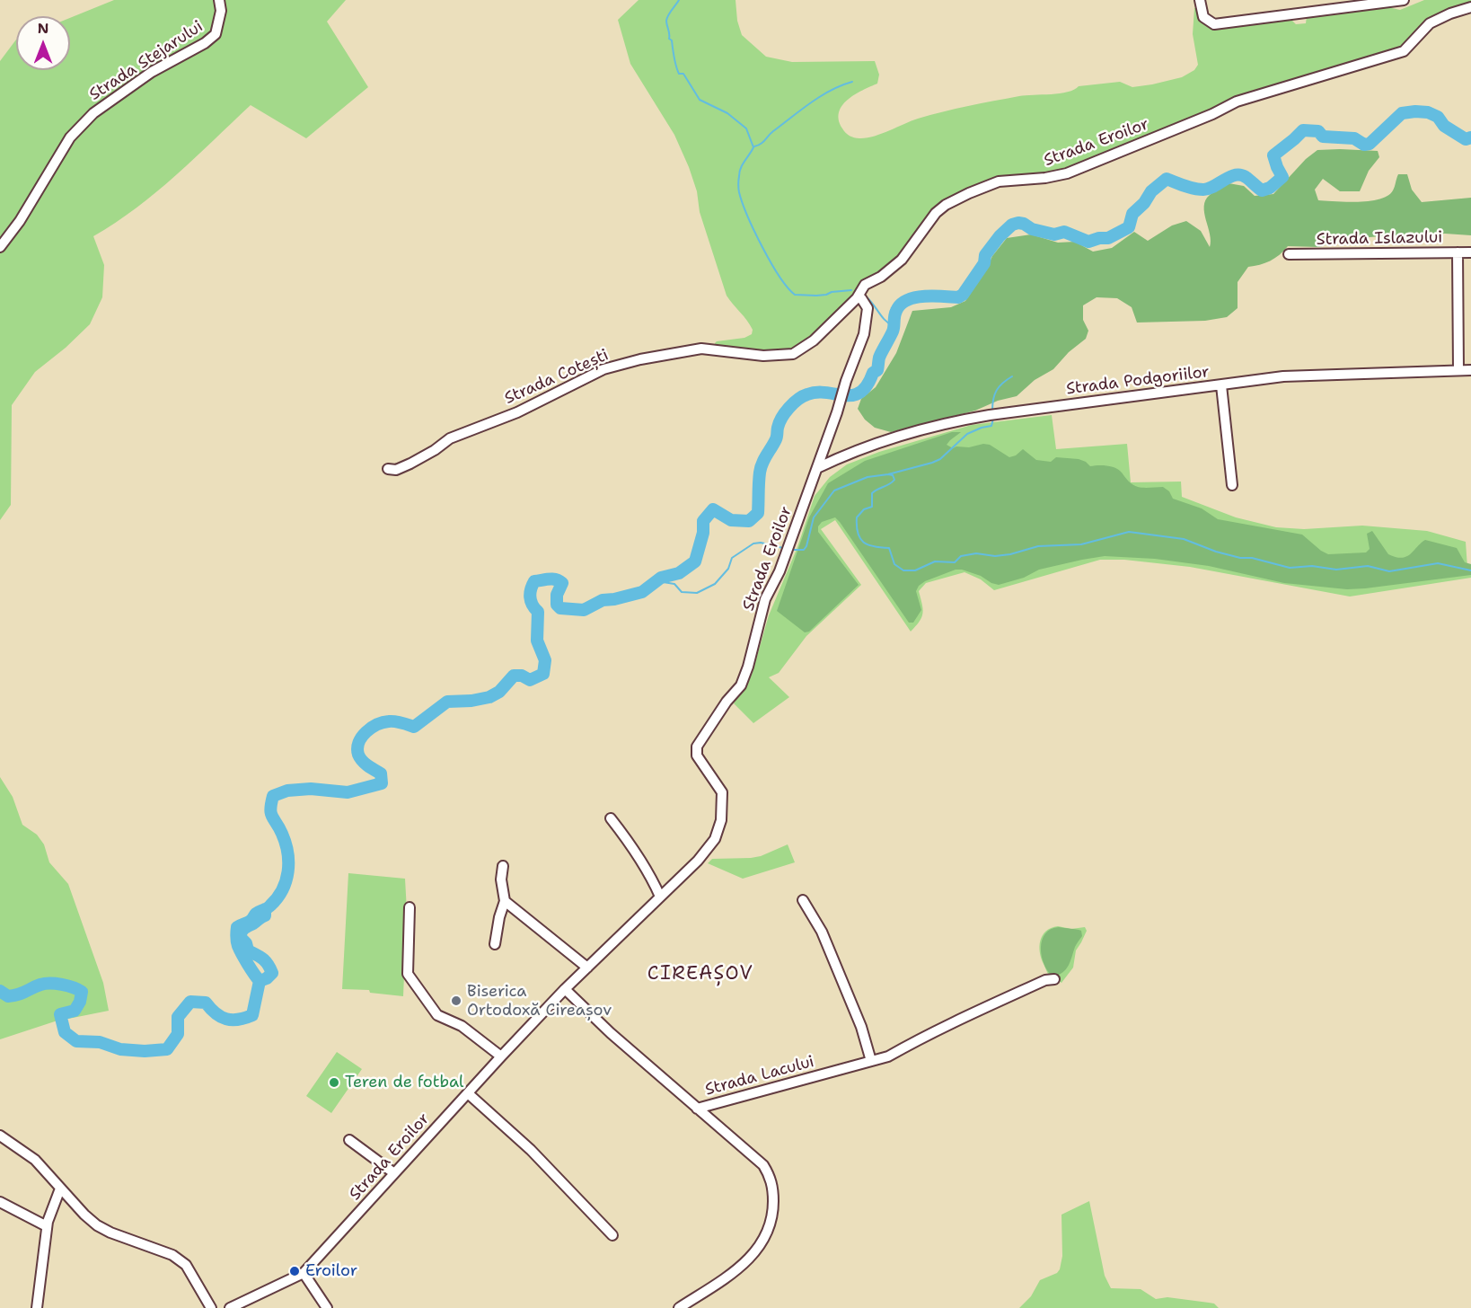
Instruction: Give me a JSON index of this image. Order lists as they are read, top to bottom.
{
  "streets": {
    "street": [
      "Strada Stejarului",
      "Strada Eroilor",
      "Strada Islazului",
      "Strada Cotești",
      "Strada Podgoriilor",
      "Strada Lacului"
    ]
  },
  "crossings": [
    ["Strada Eroilor", "Strada Cotești"],
    ["Strada Eroilor", "Strada Podgoriilor"]
  ],
  "districts": ["CIREAȘOV"],
  "places": ["Biserica Ortodoxă Cireașov", "Teren de fotbal", "Eroilor"],
  "north": "top"
}
